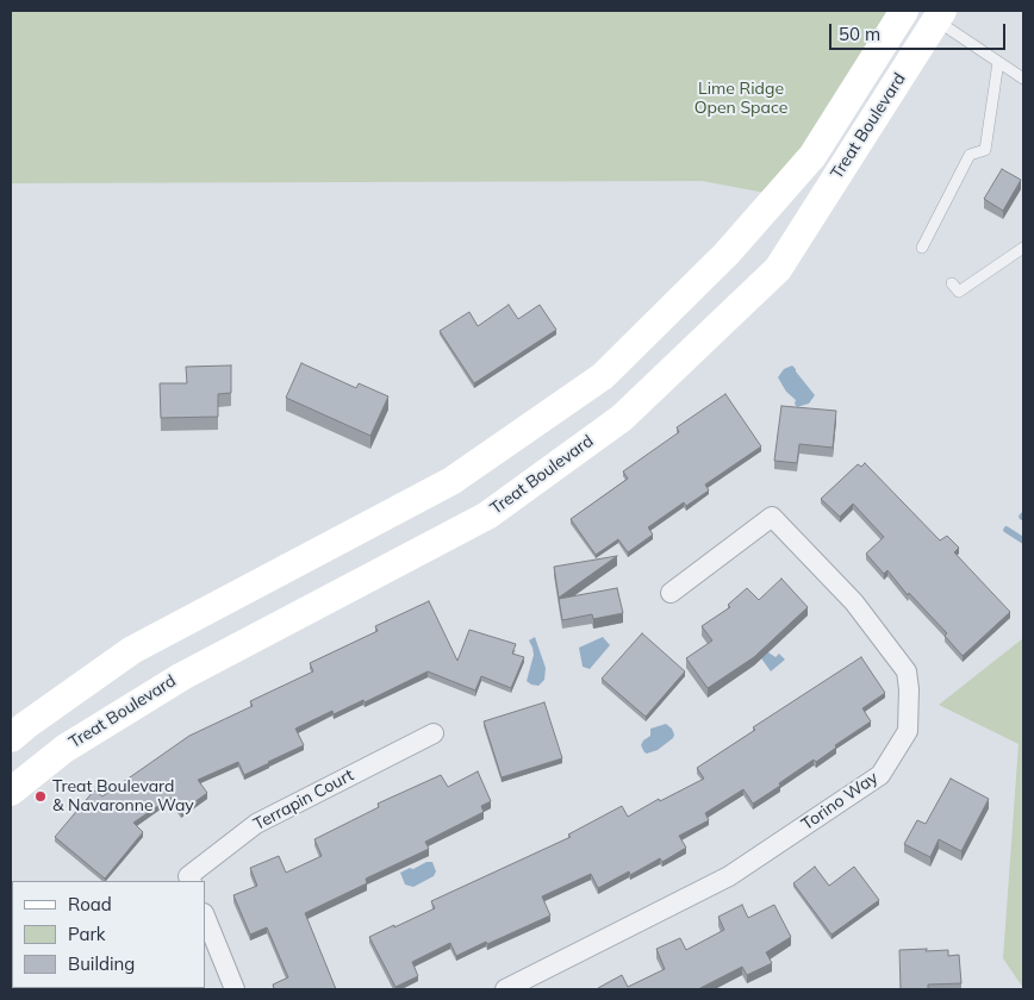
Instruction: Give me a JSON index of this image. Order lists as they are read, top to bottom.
{
  "streets": {
    "main road": ["Treat Boulevard"],
    "street": ["Terrapin Court", "Torino Way"]
  },
  "parks": ["Lime Ridge Open Space"],
  "places": ["Treat Boulevard & Navaronne Way"],
  "legend": ["Road", "Park", "Building"],
  "scale_bar": "50 m"
}
